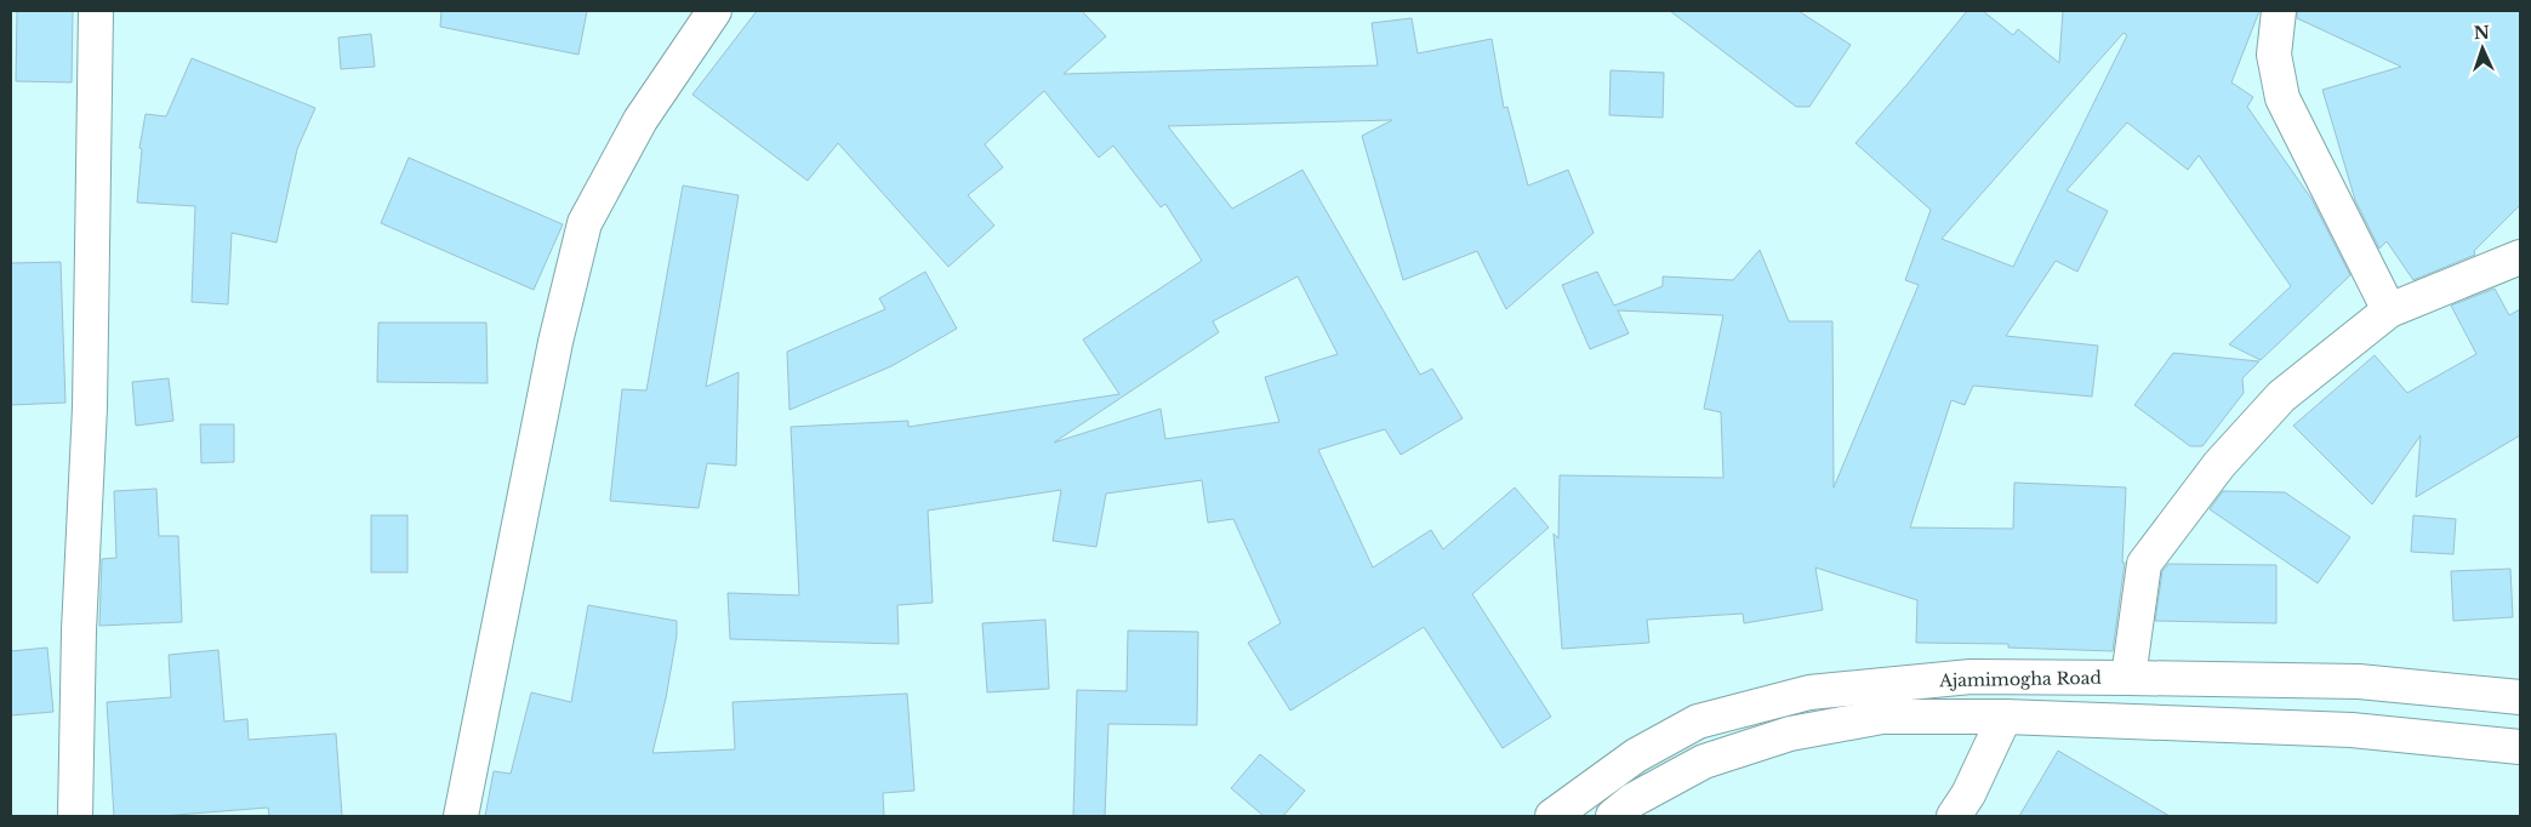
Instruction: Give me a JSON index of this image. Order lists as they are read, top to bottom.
{
  "streets": {
    "street": ["Ajamimogha Road"]
  },
  "north": "top"
}
